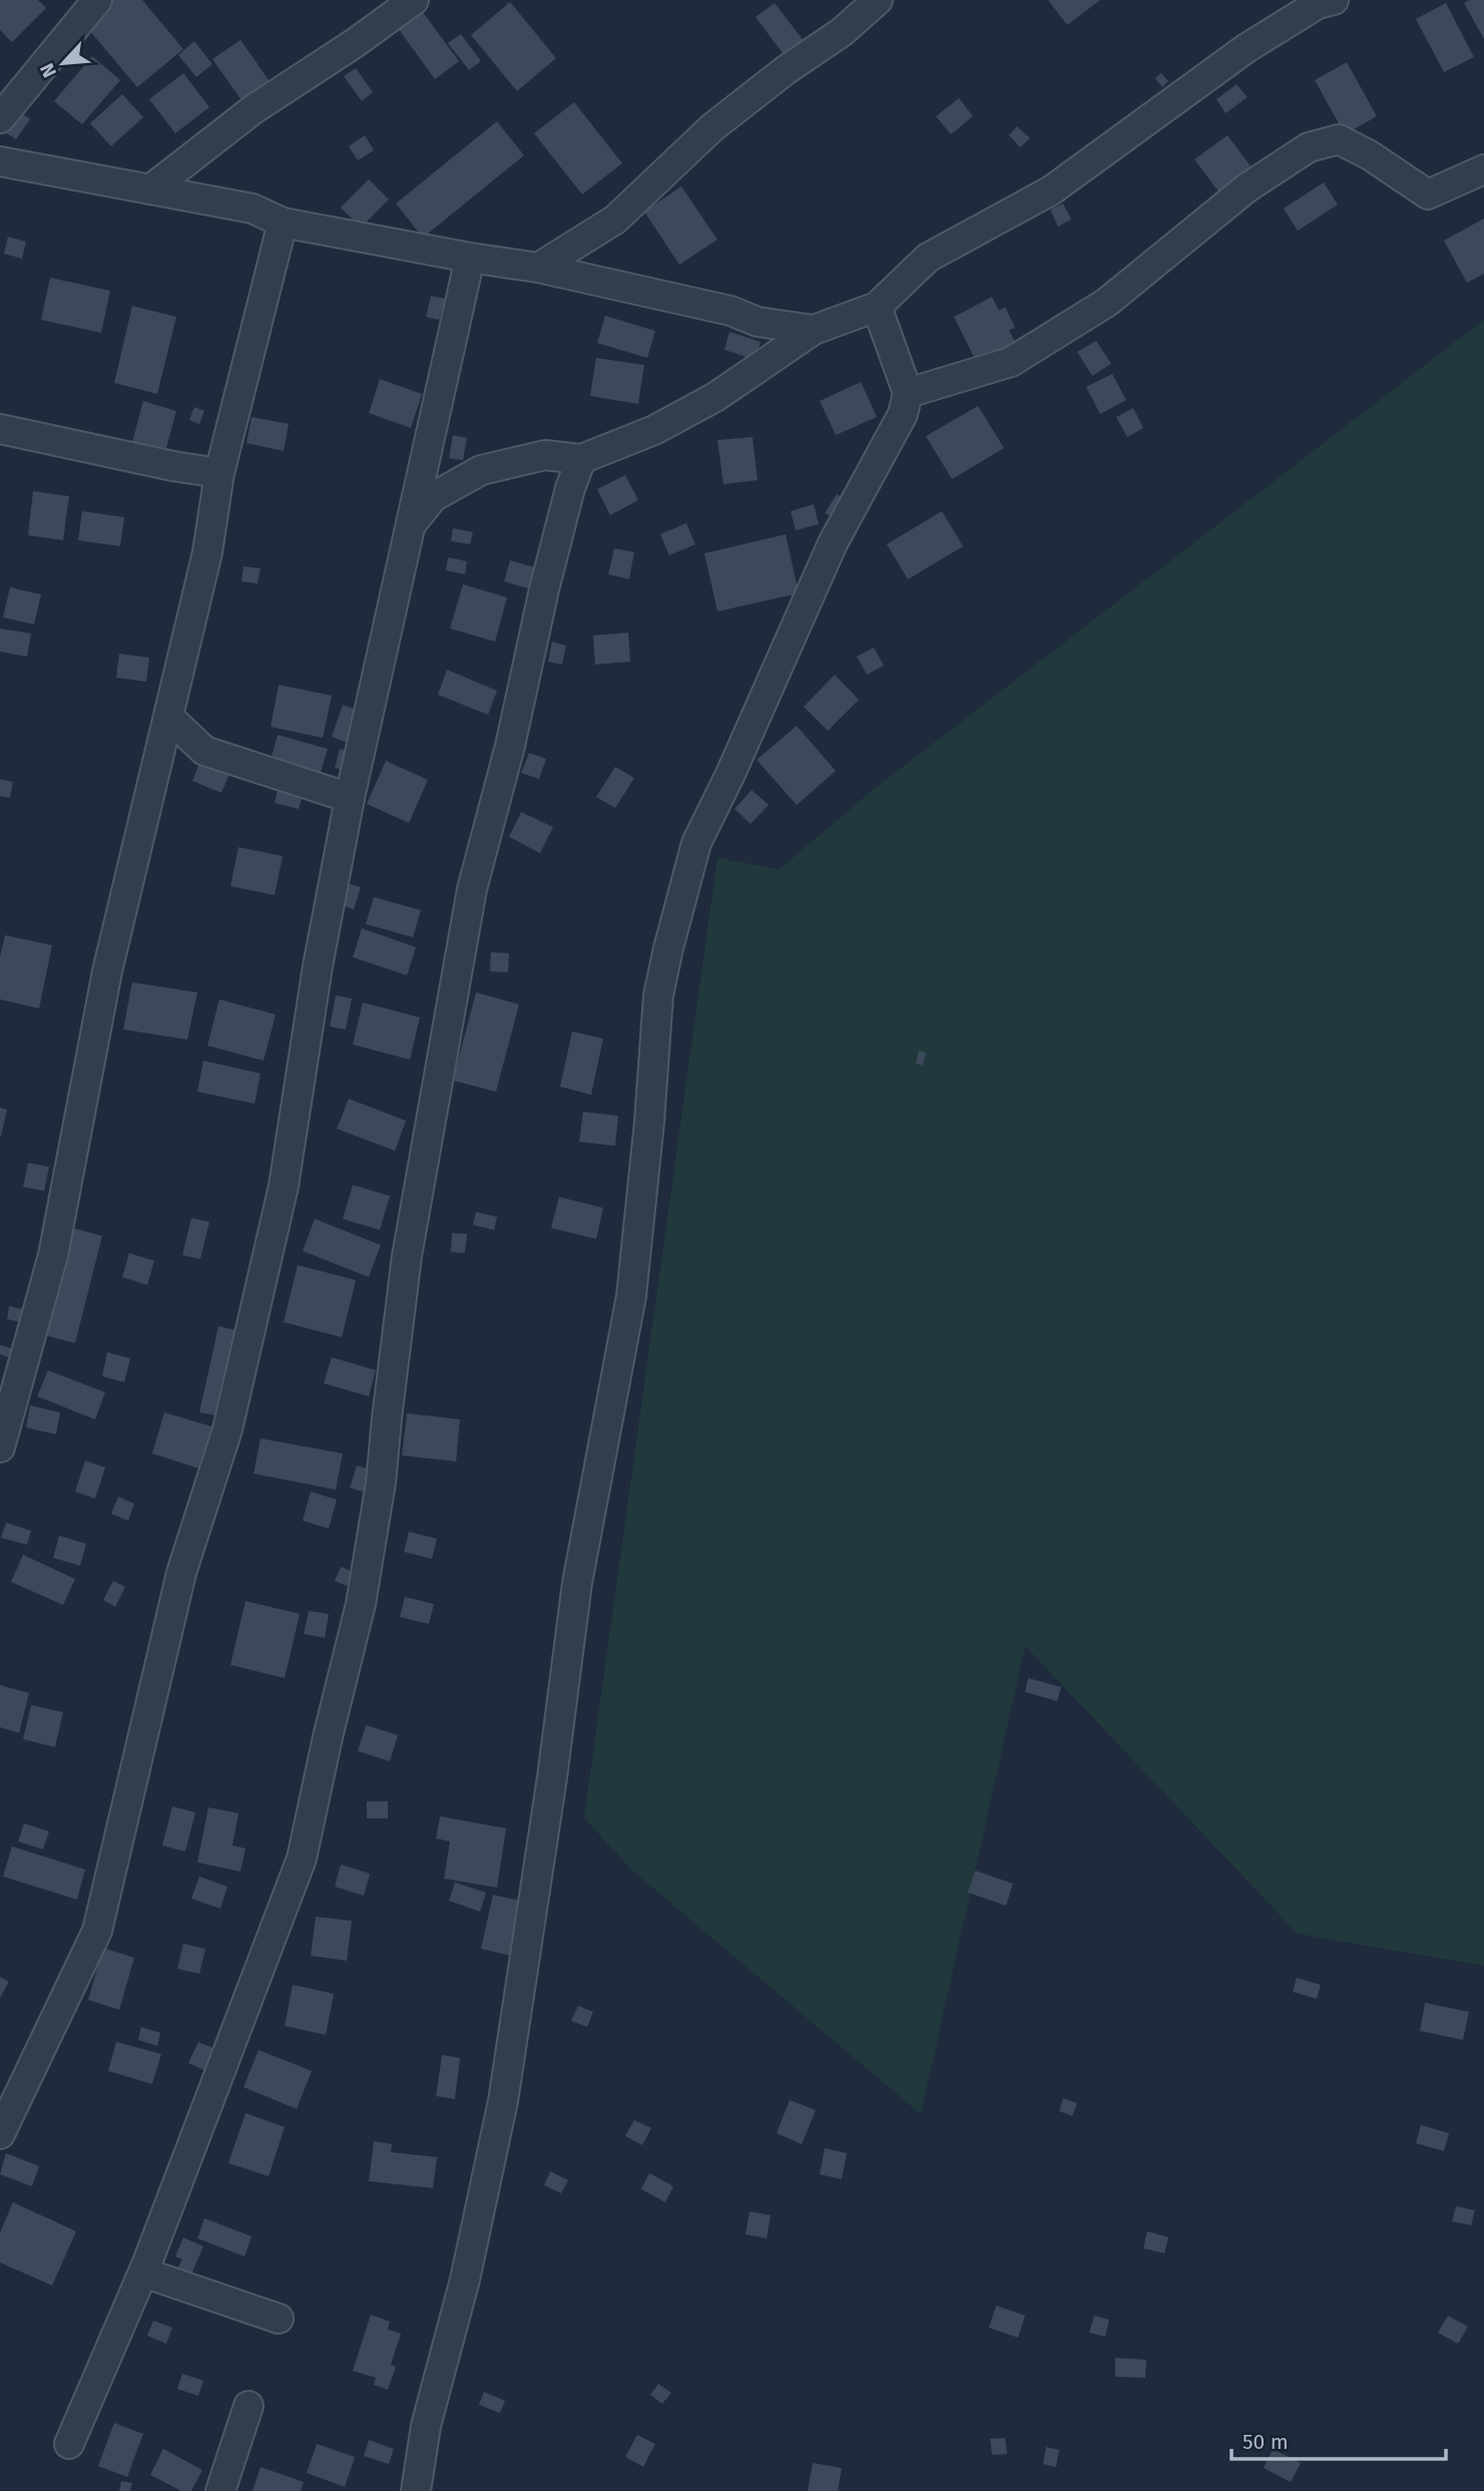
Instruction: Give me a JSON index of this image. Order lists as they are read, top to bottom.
{
  "scale_bar": "50 m",
  "north": "bottom left"
}
